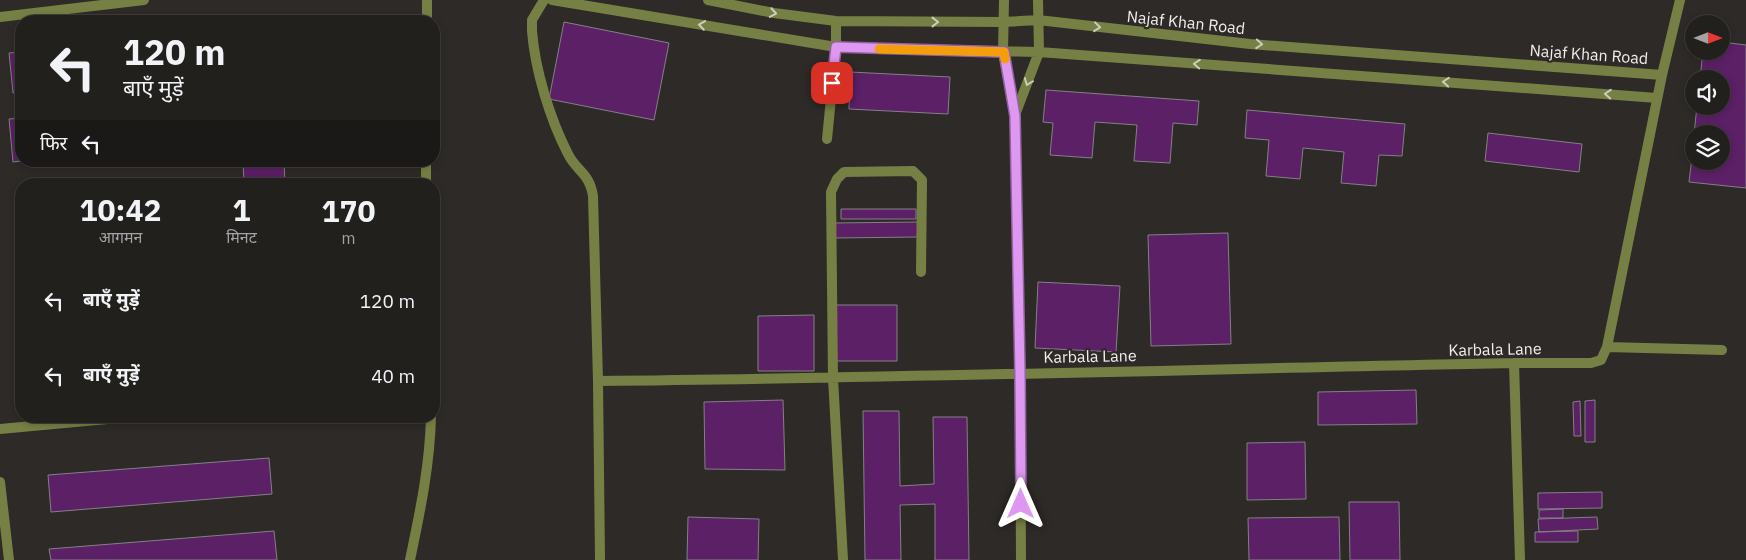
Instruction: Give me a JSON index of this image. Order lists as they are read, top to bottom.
{
  "streets": {
    "street": ["Najaf Khan Road", "Karbala Lane"]
  },
  "north": "right",
  "page": {
    "turn": ["120 m", "बाएँ मुड़ें"],
    "then": "फिर",
    "eta": [
      "10:42",
      "आगमन",
      "1",
      "मिनट",
      "170",
      "m"
    ],
    "list": [
      {
        "name": "बाएँ मुड़ें",
        "value": "120 m"
      },
      {
        "name": "बाएँ मुड़ें",
        "value": "40 m"
      }
    ]
  }
}
